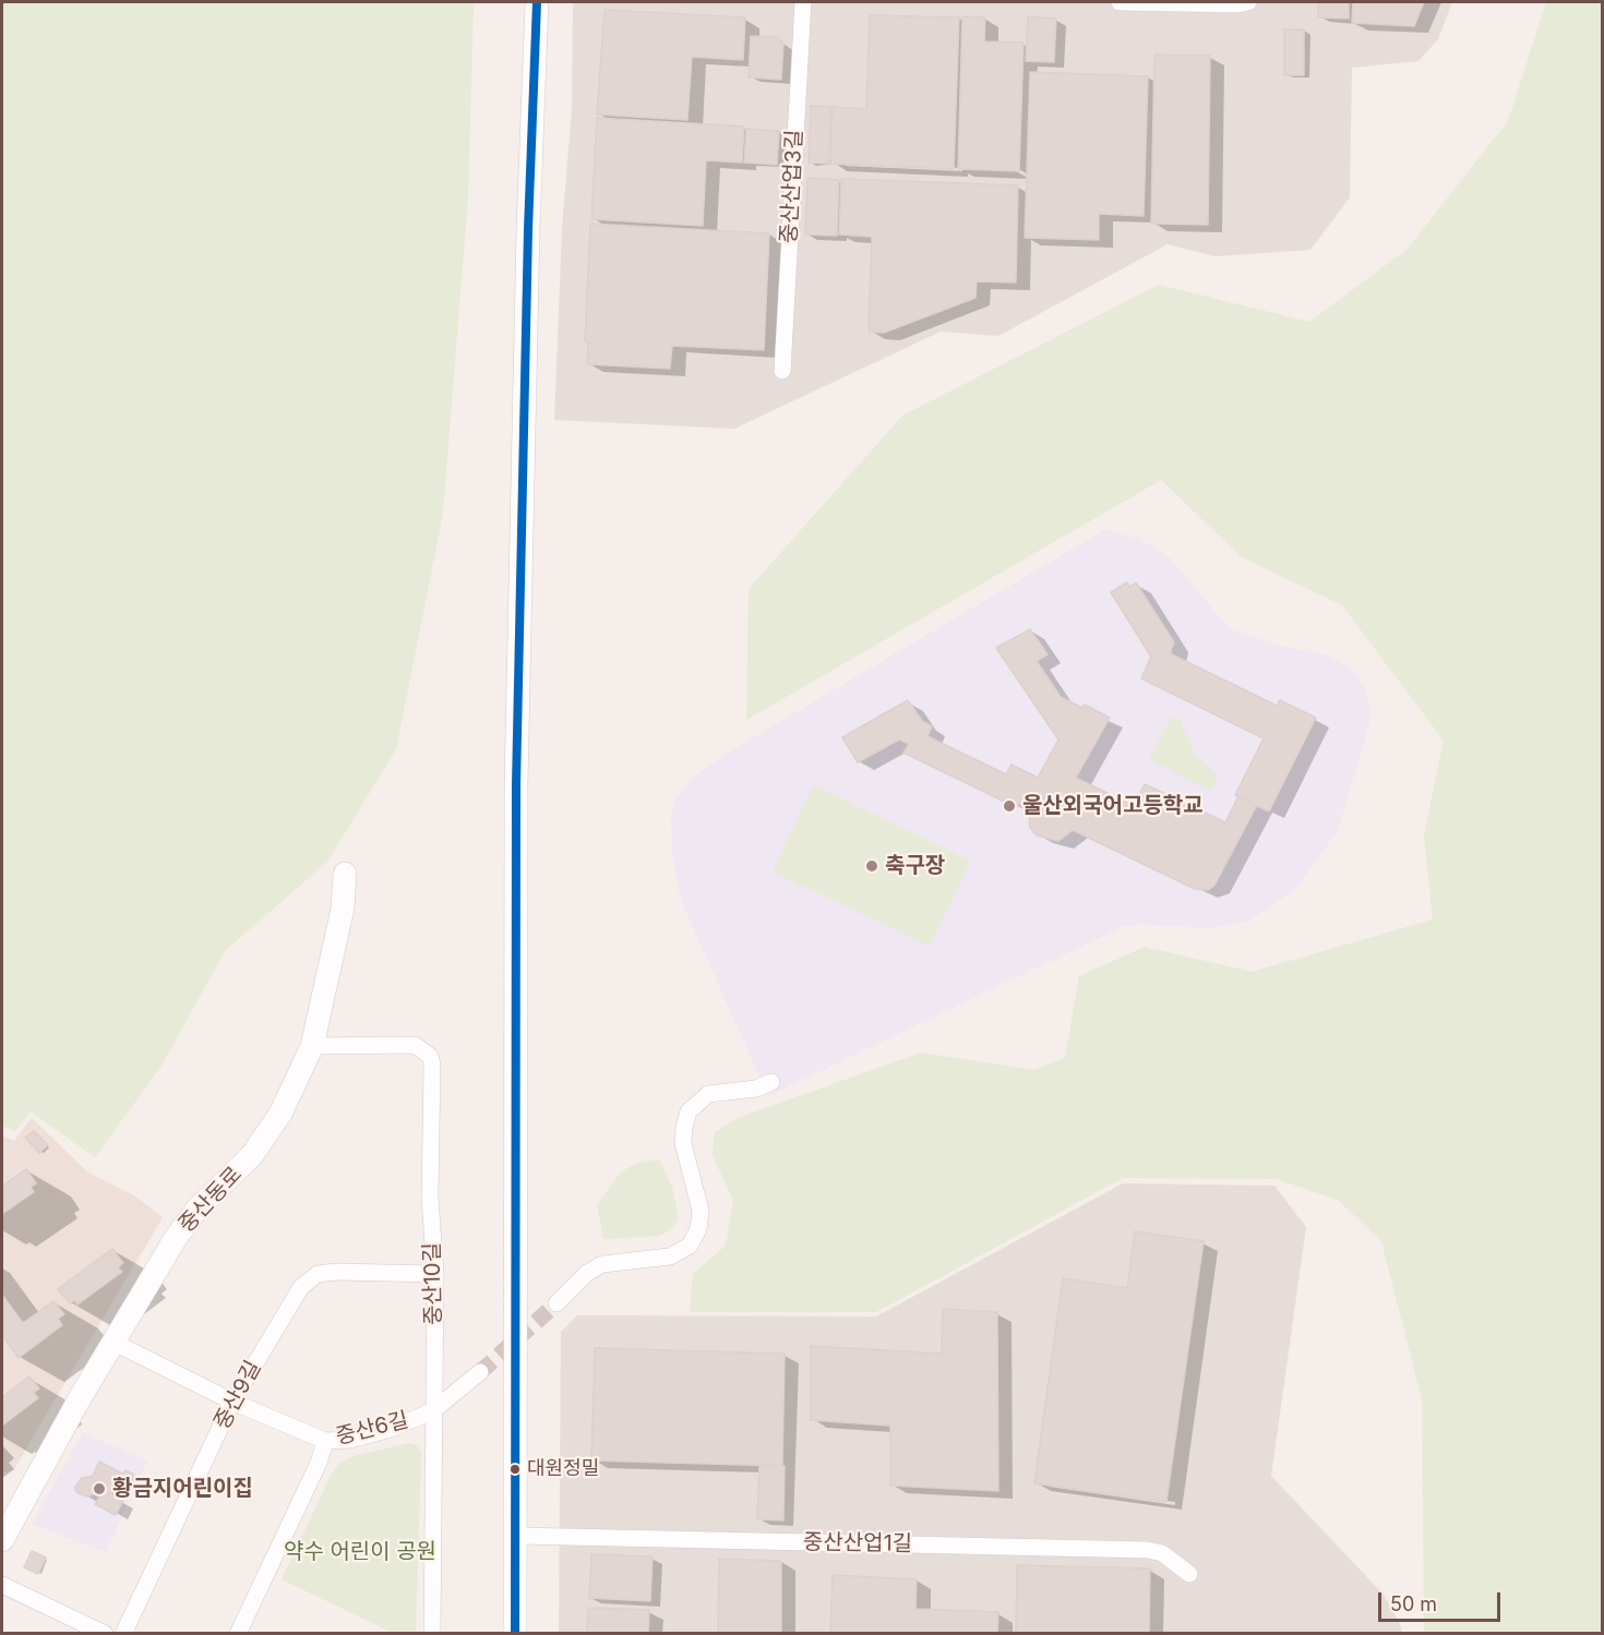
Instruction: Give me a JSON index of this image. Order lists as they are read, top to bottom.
{
  "streets": {
    "street": [
      "중산산업3길",
      "중산동로",
      "중산10길",
      "중산9길",
      "중산6길",
      "중산산업1길"
    ]
  },
  "crossings": [
    ["중산동로", "중산10길"],
    ["중산동로", "중산6길"],
    ["중산10길", "중산9길"],
    ["중산10길", "중산6길"],
    ["중산9길", "중산6길"]
  ],
  "parks": ["약수 어린이 공원"],
  "places": [
    "울산외국어고등학교",
    "축구장",
    "대원정밀",
    "황금지어린이집"
  ],
  "scale_bar": "50 m"
}
